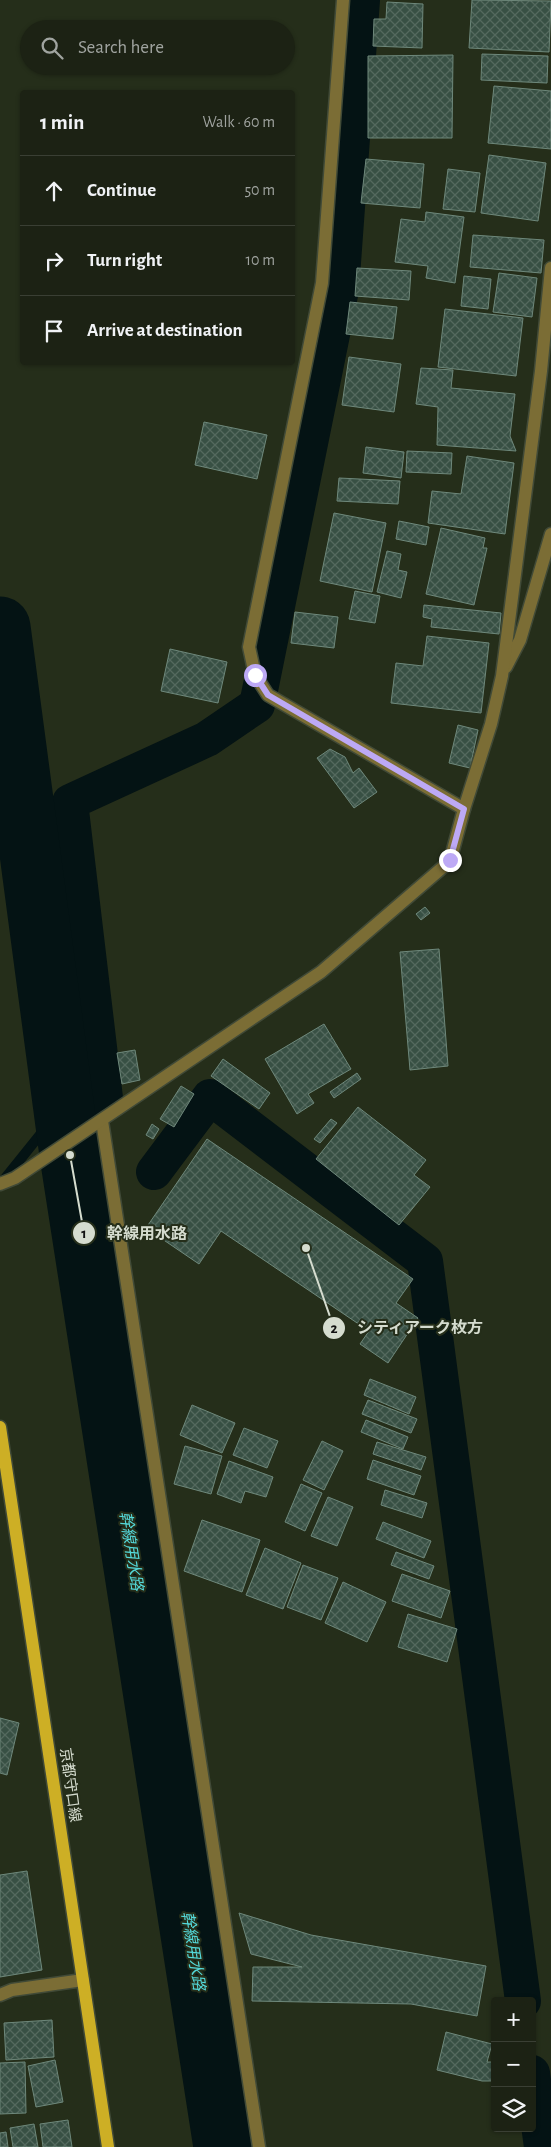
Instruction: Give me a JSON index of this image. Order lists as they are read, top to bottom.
{
  "streets": {
    "main road": ["京都守口線"]
  },
  "water": ["幹線用水路"],
  "places": ["幹線用水路", "シティアーク枚方"],
  "page": {
    "search": "Search here",
    "heading": ["1 min", "Walk · 60 m"],
    "list": [
      ["Continue", "50 m"],
      ["Turn right", "10 m"],
      "Arrive at destination"
    ],
    "map_buttons": ["+", "−"]
  }
}
